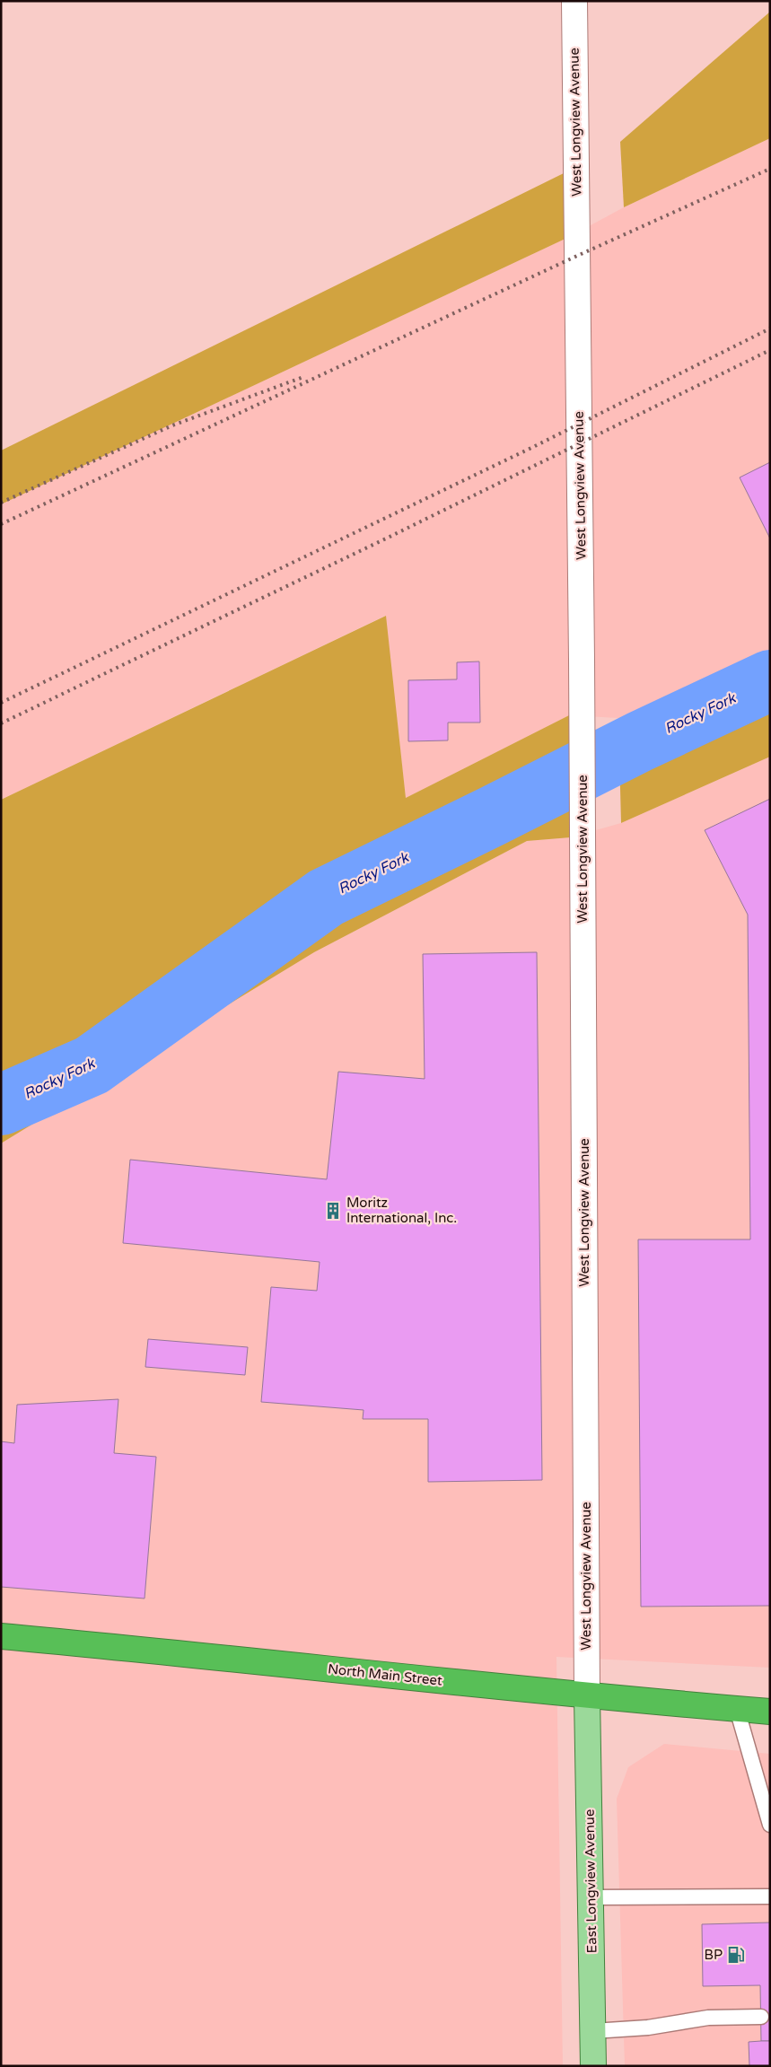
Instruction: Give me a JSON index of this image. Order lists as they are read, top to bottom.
{
  "streets": {
    "highway": ["North Main Street"],
    "main road": ["East Longview Avenue"],
    "street": ["West Longview Avenue"]
  },
  "crossings": [
    ["West Longview Avenue", "North Main Street"],
    ["West Longview Avenue", "East Longview Avenue"],
    ["North Main Street", "East Longview Avenue"]
  ],
  "water": ["Rocky Fork"],
  "places": {
    "building": ["Moritz International, Inc."],
    "fuel station": ["BP"]
  }
}
